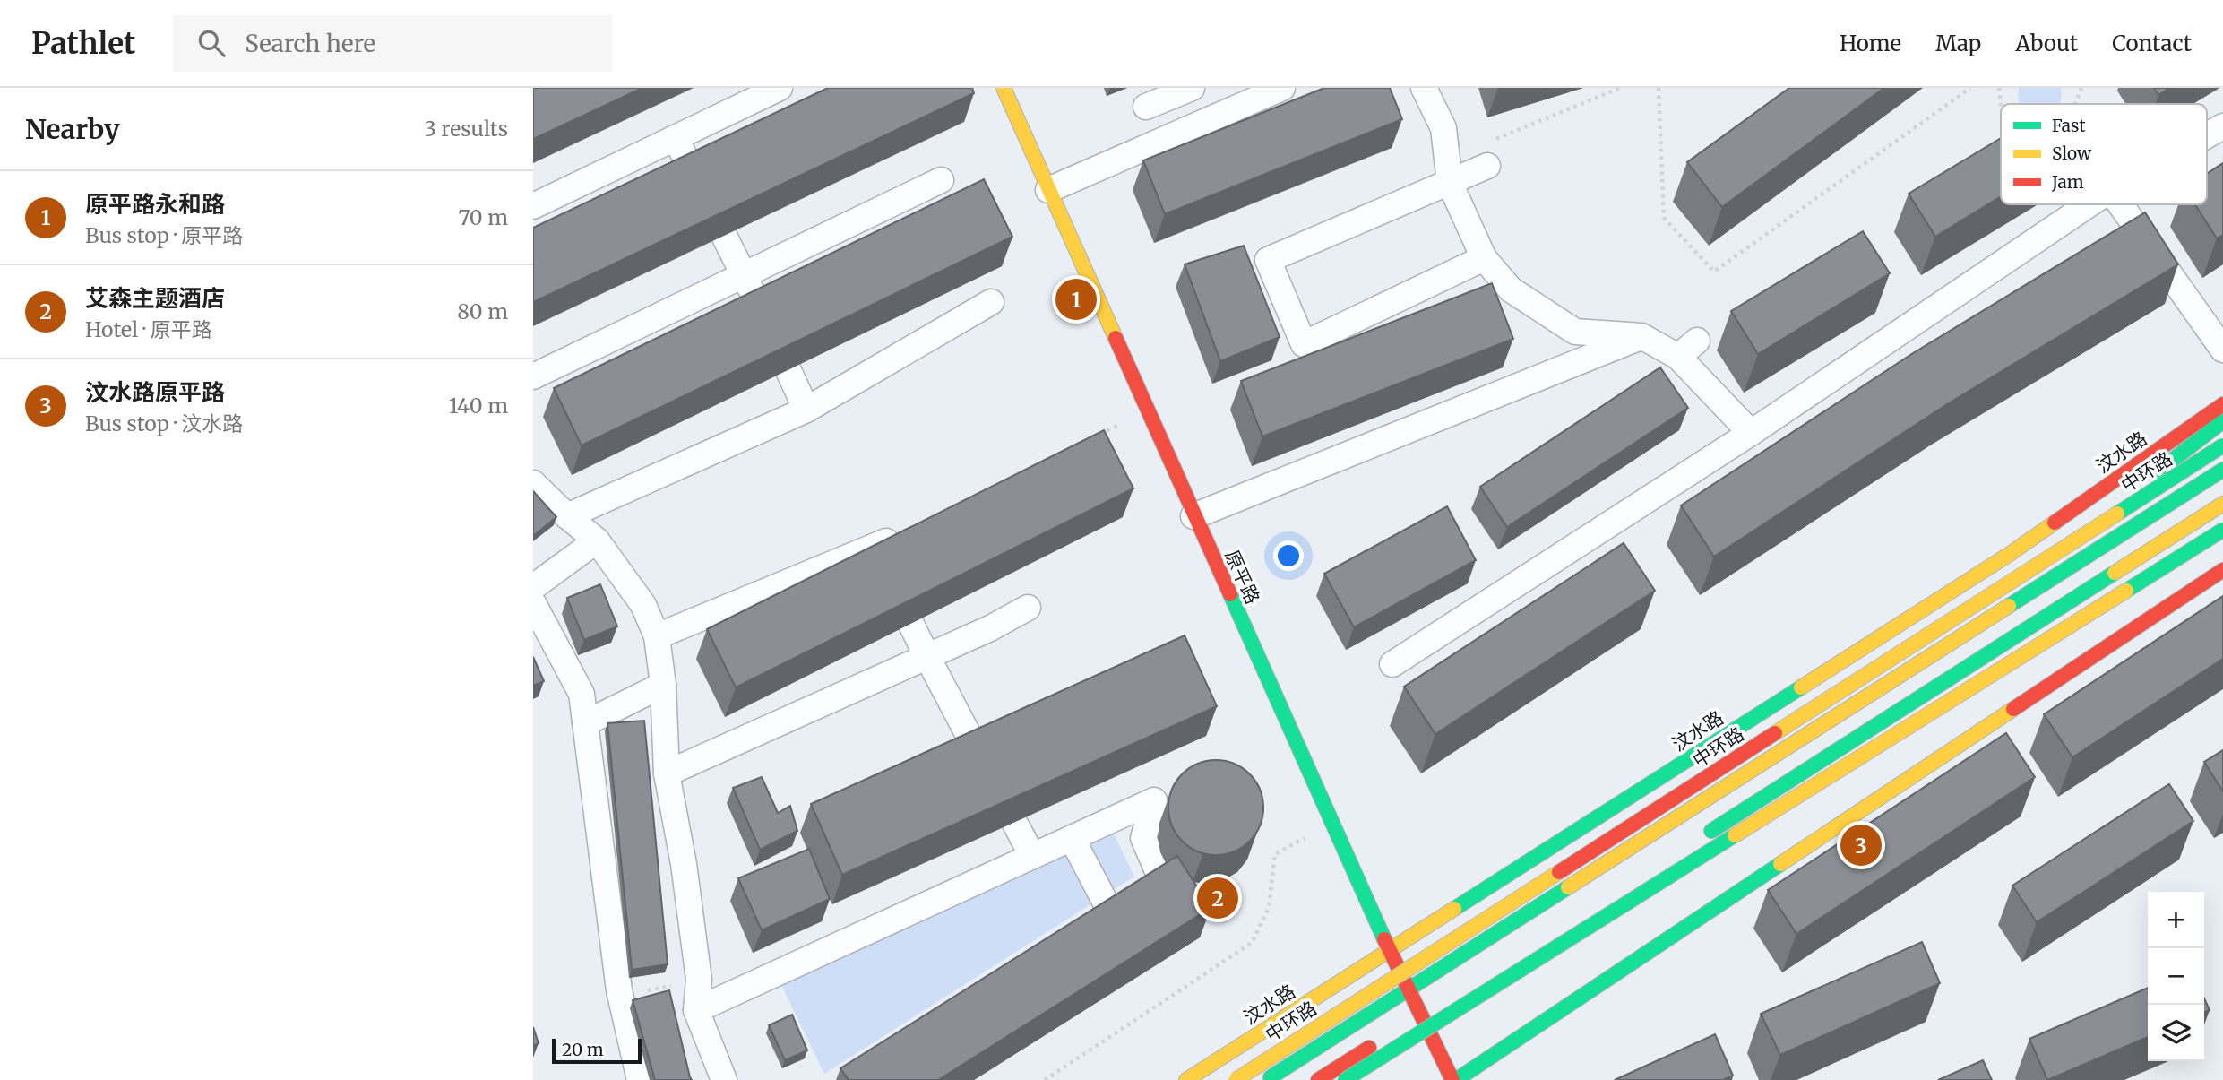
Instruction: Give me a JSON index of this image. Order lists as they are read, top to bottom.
{
  "streets": {
    "main road": ["汶水路", "中环路", "原平路"]
  },
  "crossings": [
    ["汶水路", "原平路"]
  ],
  "legend": ["Fast", "Slow", "Jam"],
  "scale_bar": "20 m",
  "page": {
    "header": "Pathlet",
    "search": "Search here",
    "nav": [
      "Home",
      "Map",
      "About",
      "Contact"
    ],
    "heading": ["Nearby", "3 results"],
    "list": [
      {
        "mark": "1",
        "name": "原平路永和路",
        "note": "Bus stop · 原平路",
        "value": "70 m"
      },
      {
        "mark": "2",
        "name": "艾森主题酒店",
        "note": "Hotel · 原平路",
        "value": "80 m"
      },
      {
        "mark": "3",
        "name": "汶水路原平路",
        "note": "Bus stop · 汶水路",
        "value": "140 m"
      }
    ],
    "pins": ["1", "3", "2"],
    "map_buttons": ["+", "−"],
    "scale": "20 m"
  }
}
